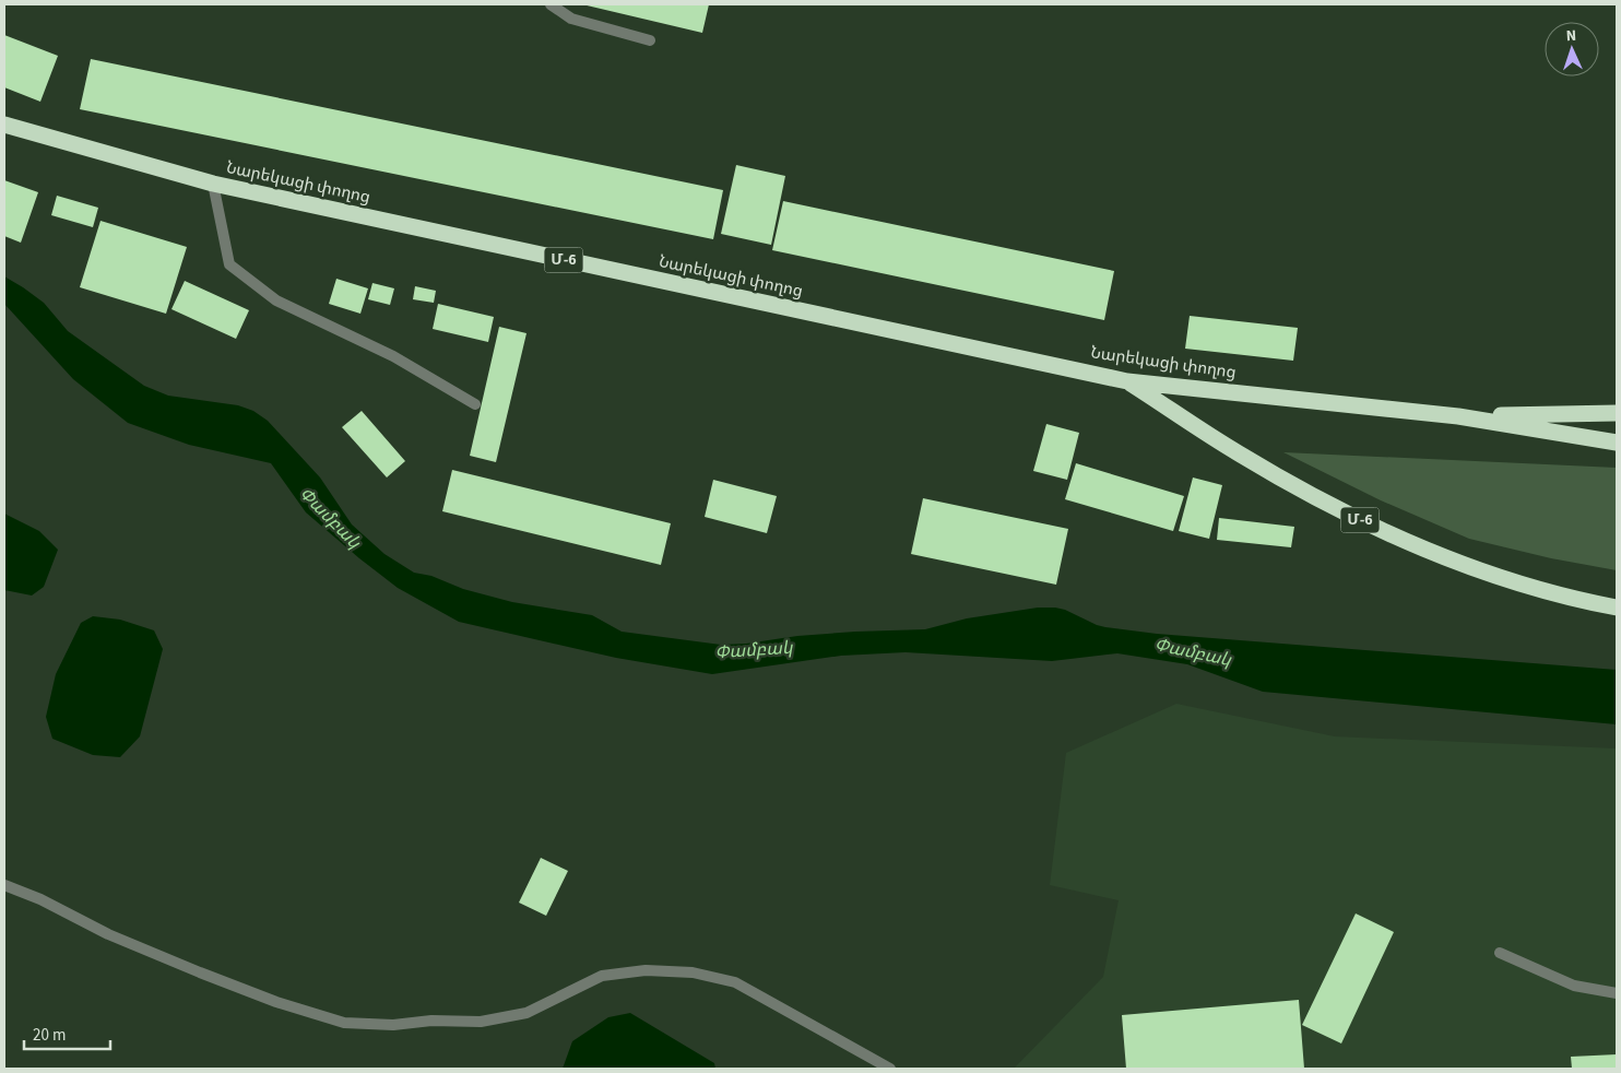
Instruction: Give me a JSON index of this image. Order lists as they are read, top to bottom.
{
  "streets": {
    "highway": ["Նարեկացի փողոց", "Մ-6"]
  },
  "crossings": [
    ["Նարեկացի փողոց", "Մ-6"]
  ],
  "water": ["Փամբակ"],
  "scale_bar": "20 m",
  "north": "top"
}
